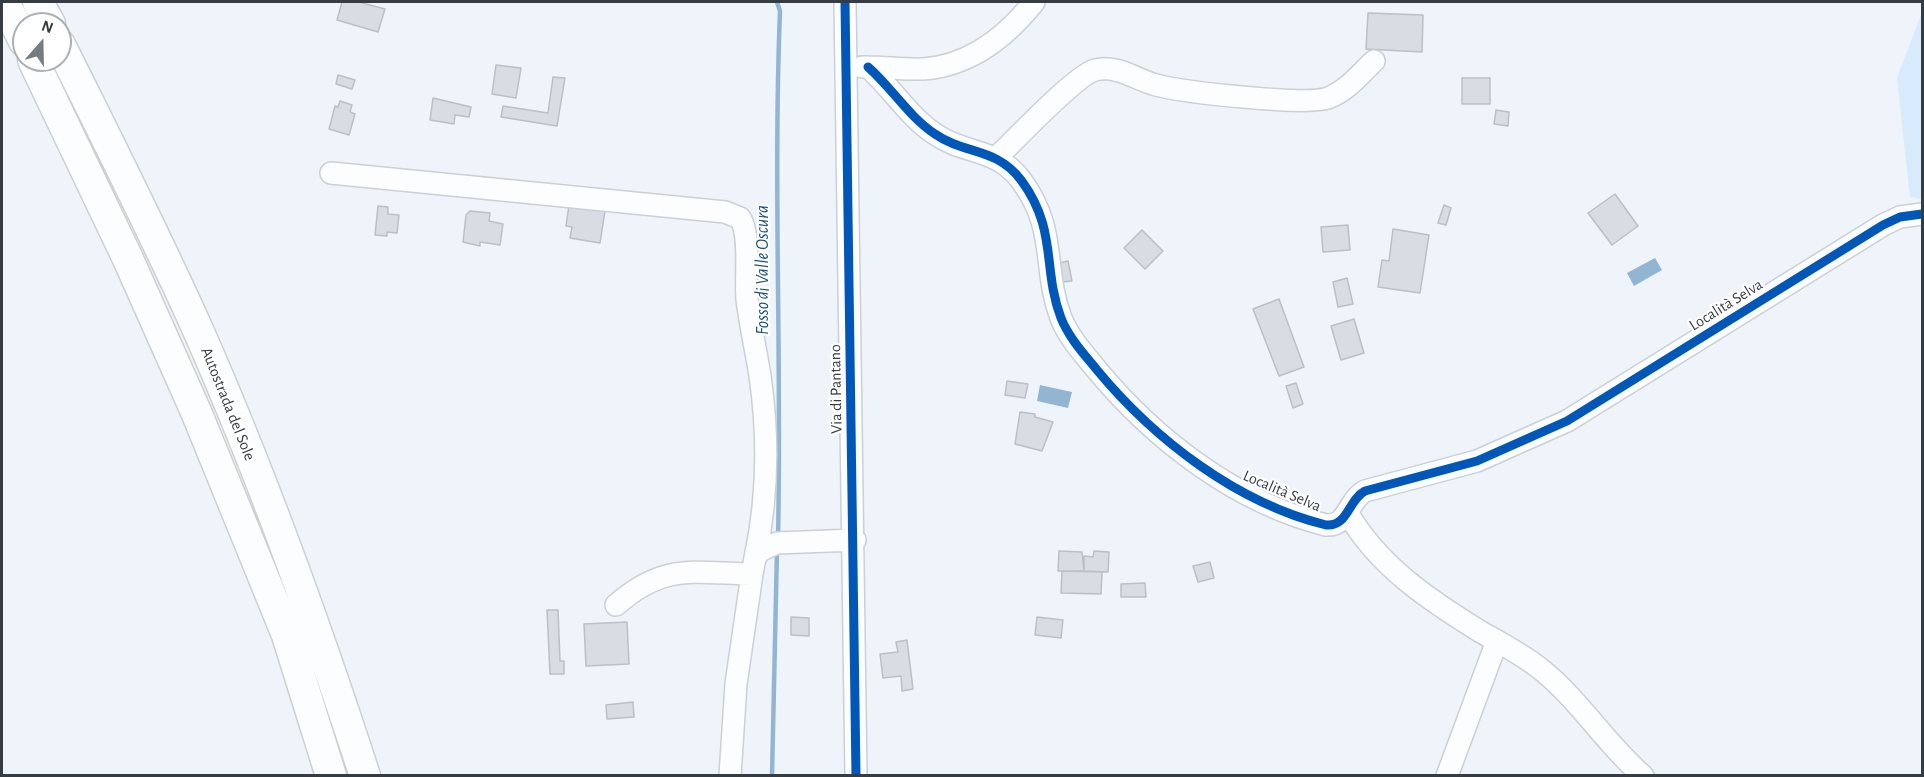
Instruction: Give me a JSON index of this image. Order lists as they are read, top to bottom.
{
  "streets": {
    "highway": ["Autostrada del Sole"],
    "street": ["Località Selva", "Via di Pantano"]
  },
  "water": ["Fosso di Valle Oscura"],
  "north": "top"
}
